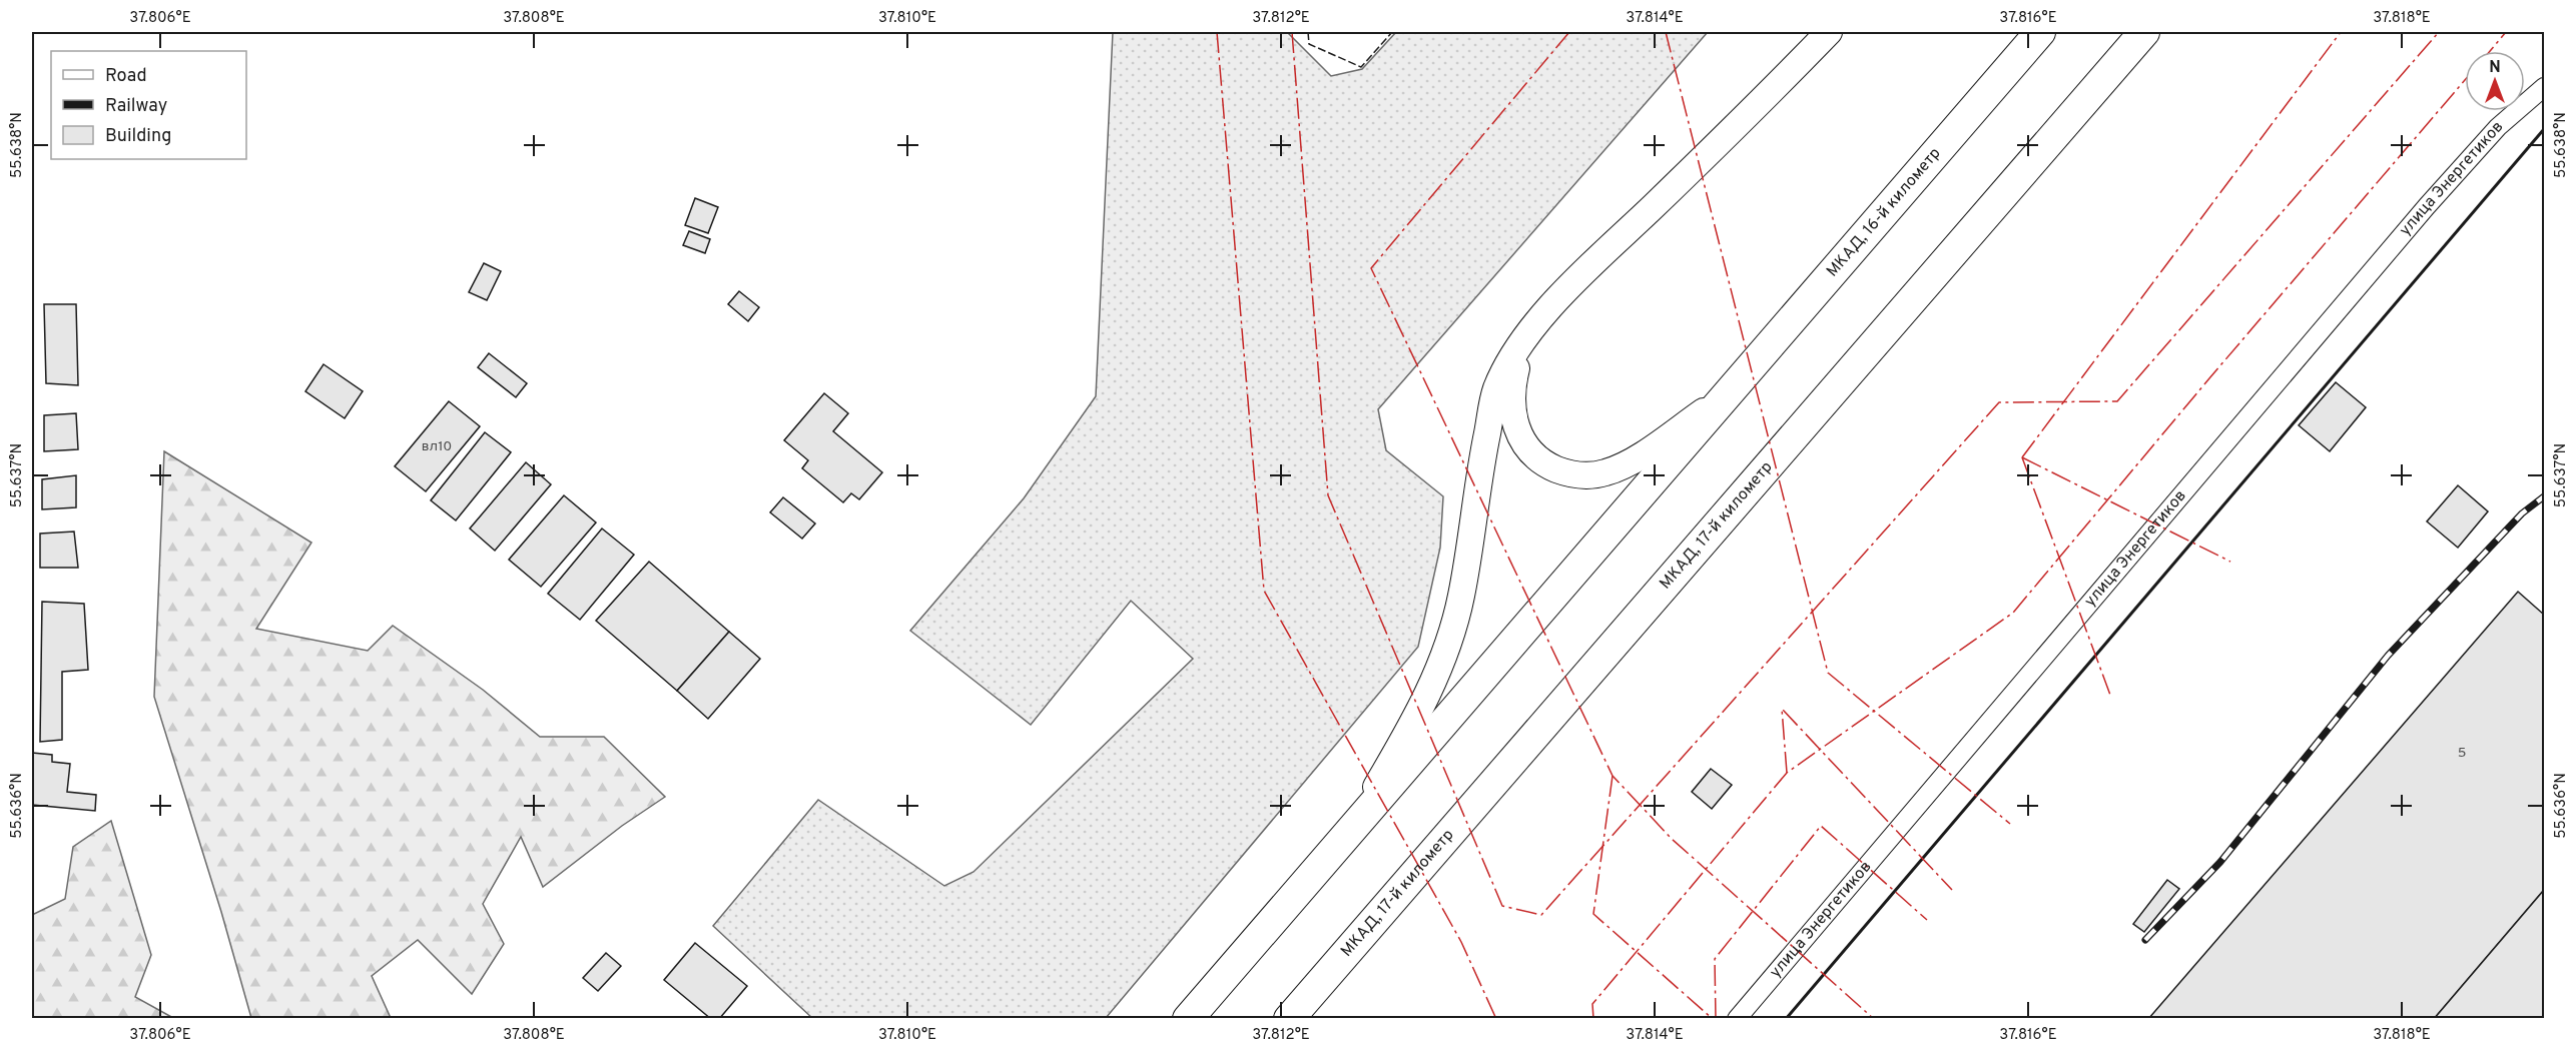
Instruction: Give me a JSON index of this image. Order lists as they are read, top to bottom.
{
  "streets": {
    "highway": ["МКАД, 16-й километр", "МКАД, 17-й километр"],
    "street": ["улица Энергетиков"]
  },
  "house_numbers": ["вл10", "5"],
  "legend": ["Road", "Railway", "Building"],
  "north": "top",
  "coordinates": [
    "37.806°E",
    "37.808°E",
    "37.810°E",
    "37.812°E",
    "37.814°E",
    "37.816°E",
    "37.818°E",
    "55.638°N",
    "55.637°N",
    "55.636°N"
  ]
}
